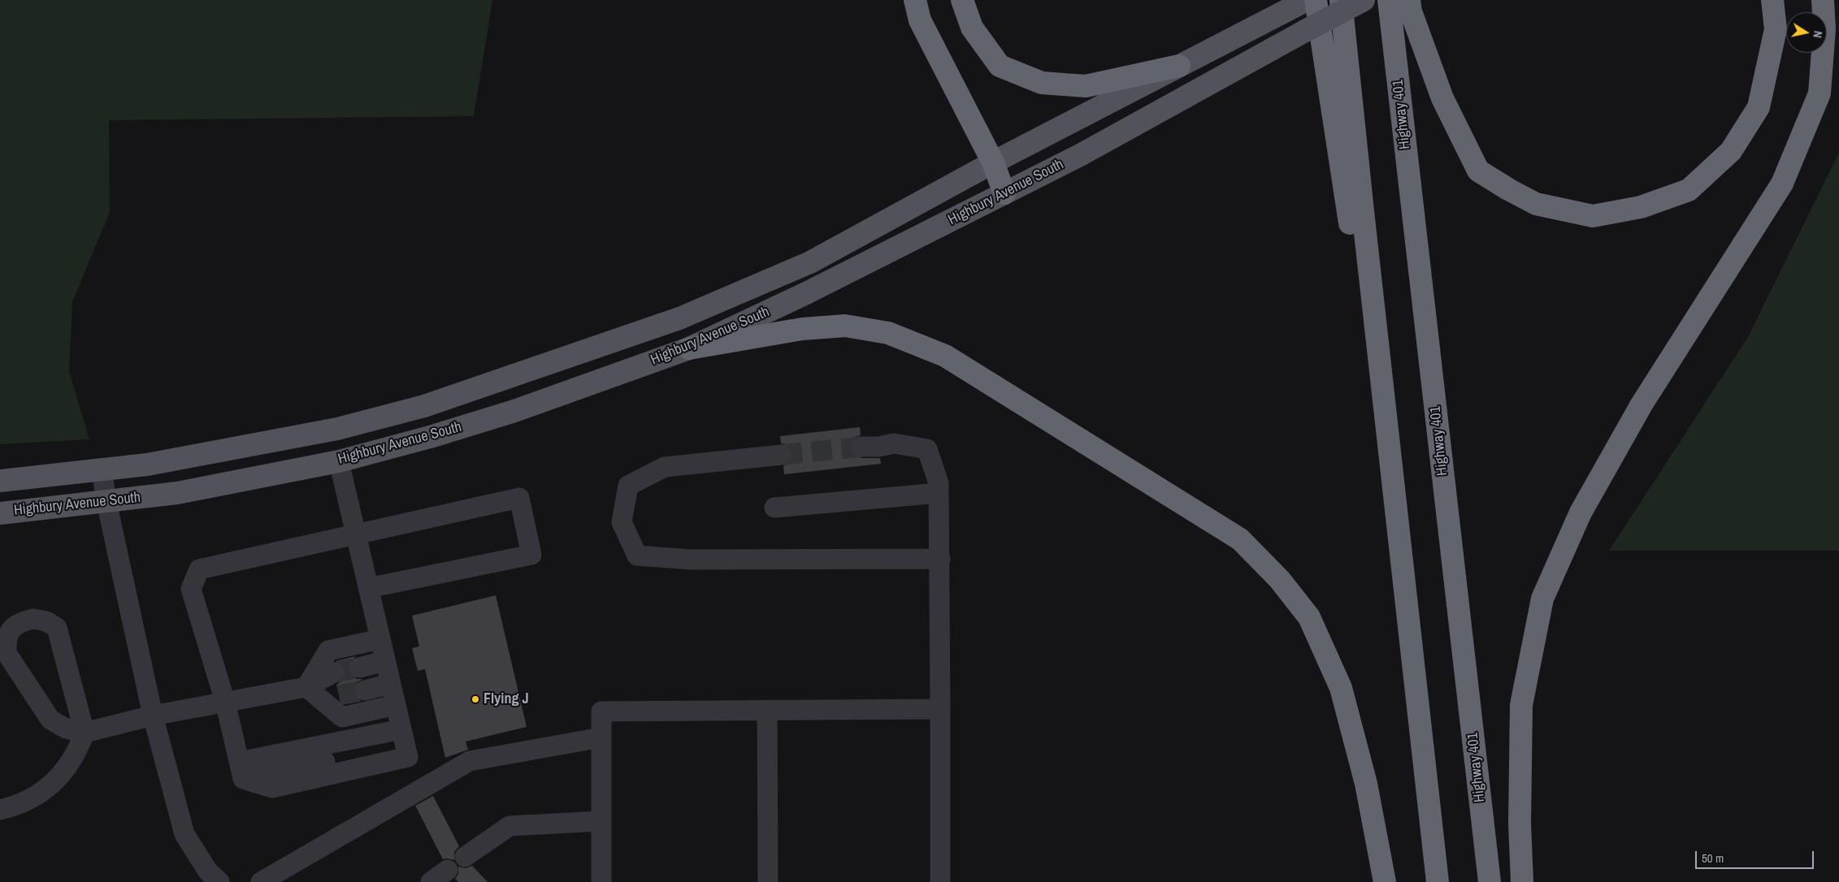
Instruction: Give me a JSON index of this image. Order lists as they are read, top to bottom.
{
  "streets": {
    "highway": ["Highway 401"],
    "main road": ["Highbury Avenue South"]
  },
  "places": ["Flying J"],
  "scale_bar": "50 m",
  "north": "right"
}
